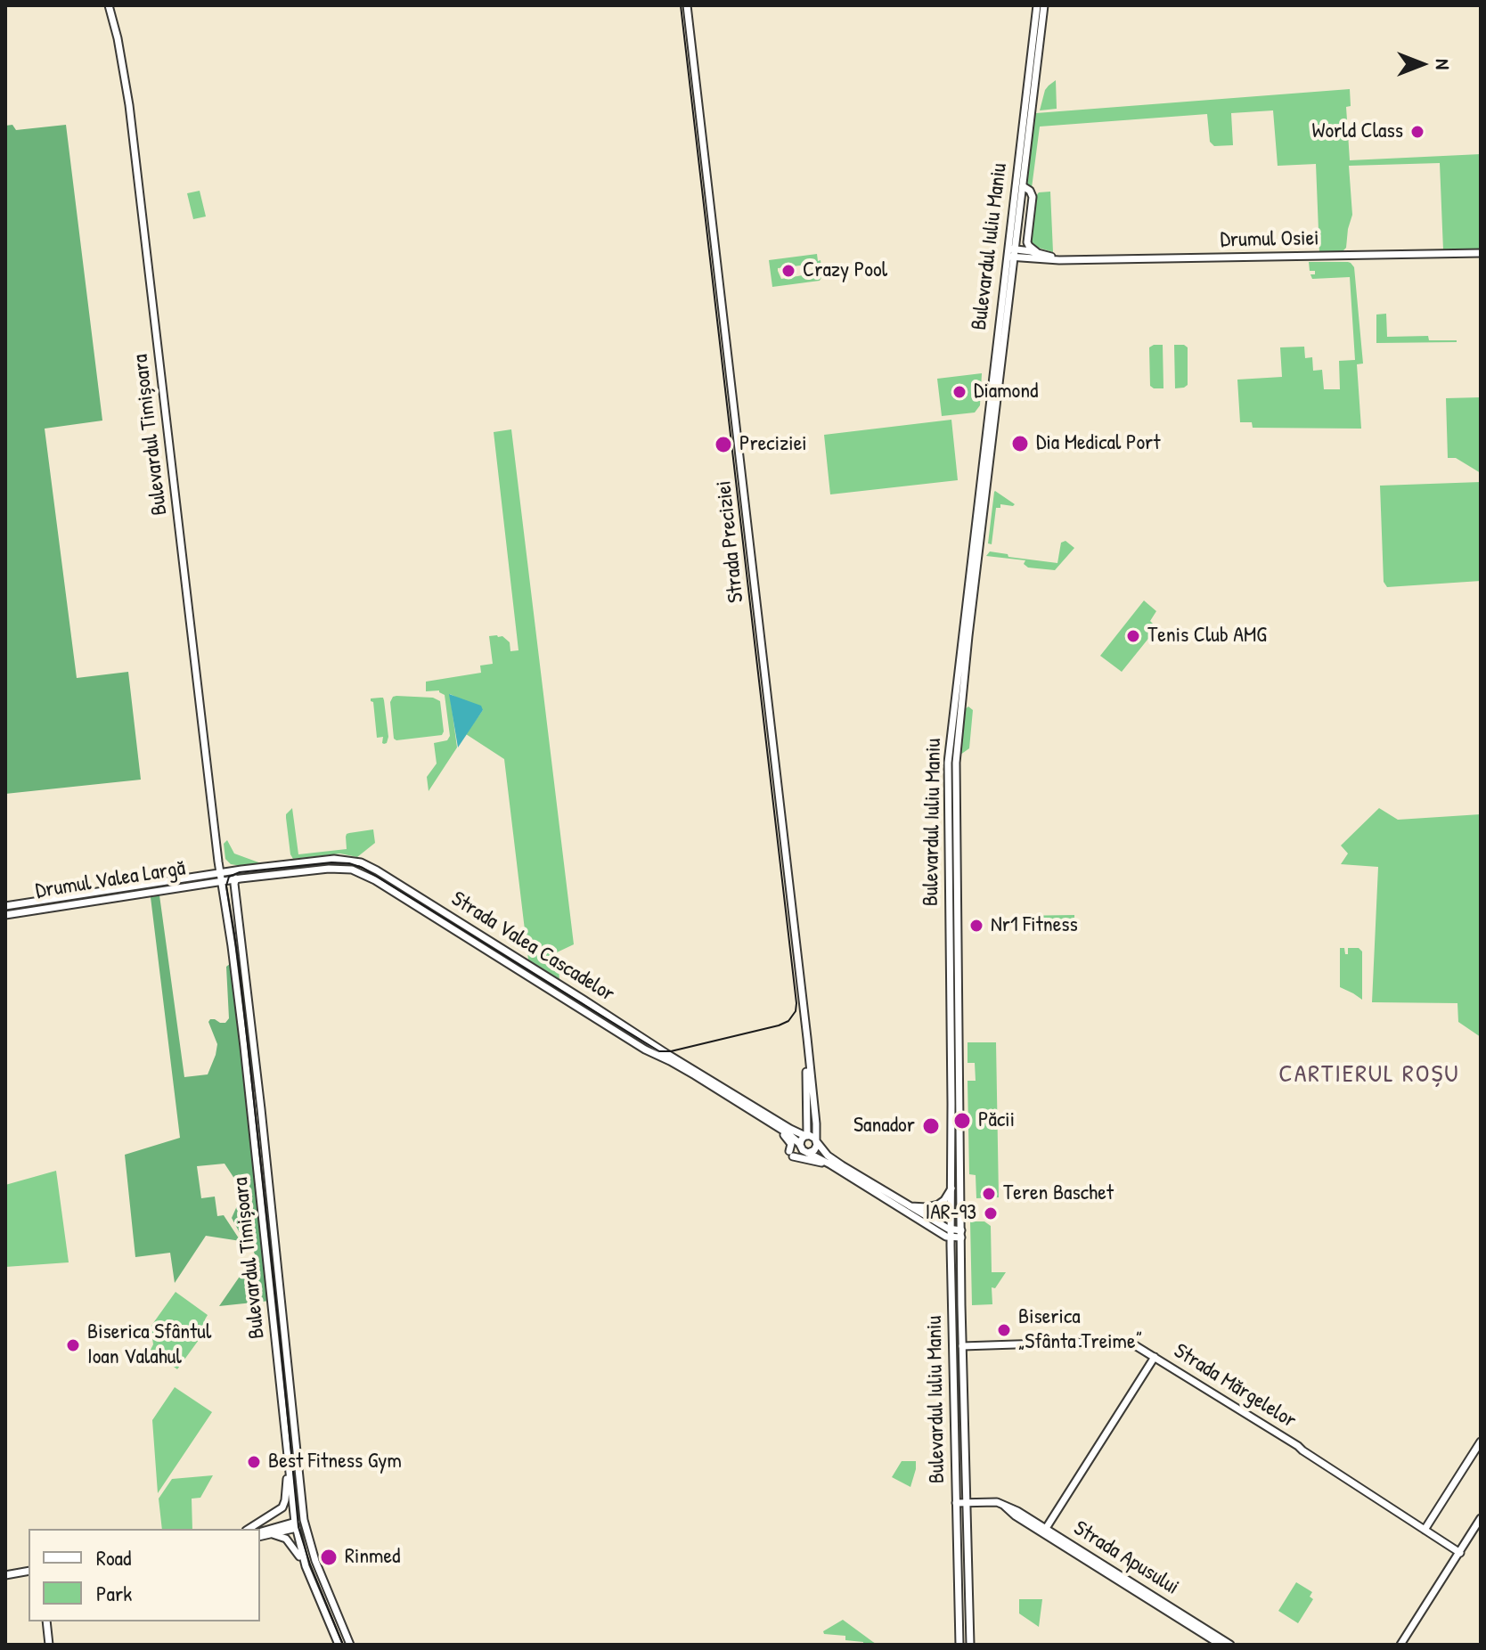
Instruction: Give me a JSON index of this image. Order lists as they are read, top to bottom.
{
  "streets": {
    "main road": [
      "Drumul Osiei",
      "Bulevardul Iuliu Maniu",
      "Bulevardul Timișoara",
      "Strada Preciziei",
      "Drumul Valea Largă",
      "Strada Valea Cascadelor",
      "Strada Mărgelelor",
      "Strada Apusului"
    ]
  },
  "crossings": [
    ["Drumul Osiei", "Bulevardul Iuliu Maniu"],
    ["Bulevardul Iuliu Maniu", "Strada Mărgelelor"],
    ["Bulevardul Iuliu Maniu", "Strada Apusului"],
    ["Bulevardul Timișoara", "Drumul Valea Largă"],
    ["Bulevardul Timișoara", "Strada Valea Cascadelor"],
    ["Strada Preciziei", "Strada Valea Cascadelor"],
    ["Drumul Valea Largă", "Strada Valea Cascadelor"]
  ],
  "districts": ["CARTIERUL ROȘU"],
  "places": [
    "World Class",
    "Crazy Pool",
    "Diamond",
    "Dia Medical Port",
    "Preciziei",
    "Tenis Club AMG",
    "Nr1 Fitness",
    "Păcii",
    "Sanador",
    "Teren Baschet",
    "IAR-93",
    "Biserica „Sfânta Treime”",
    "Biserica Sfântul Ioan Valahul",
    "Best Fitness Gym",
    "Rinmed"
  ],
  "legend": ["Road", "Park"],
  "north": "right"
}
